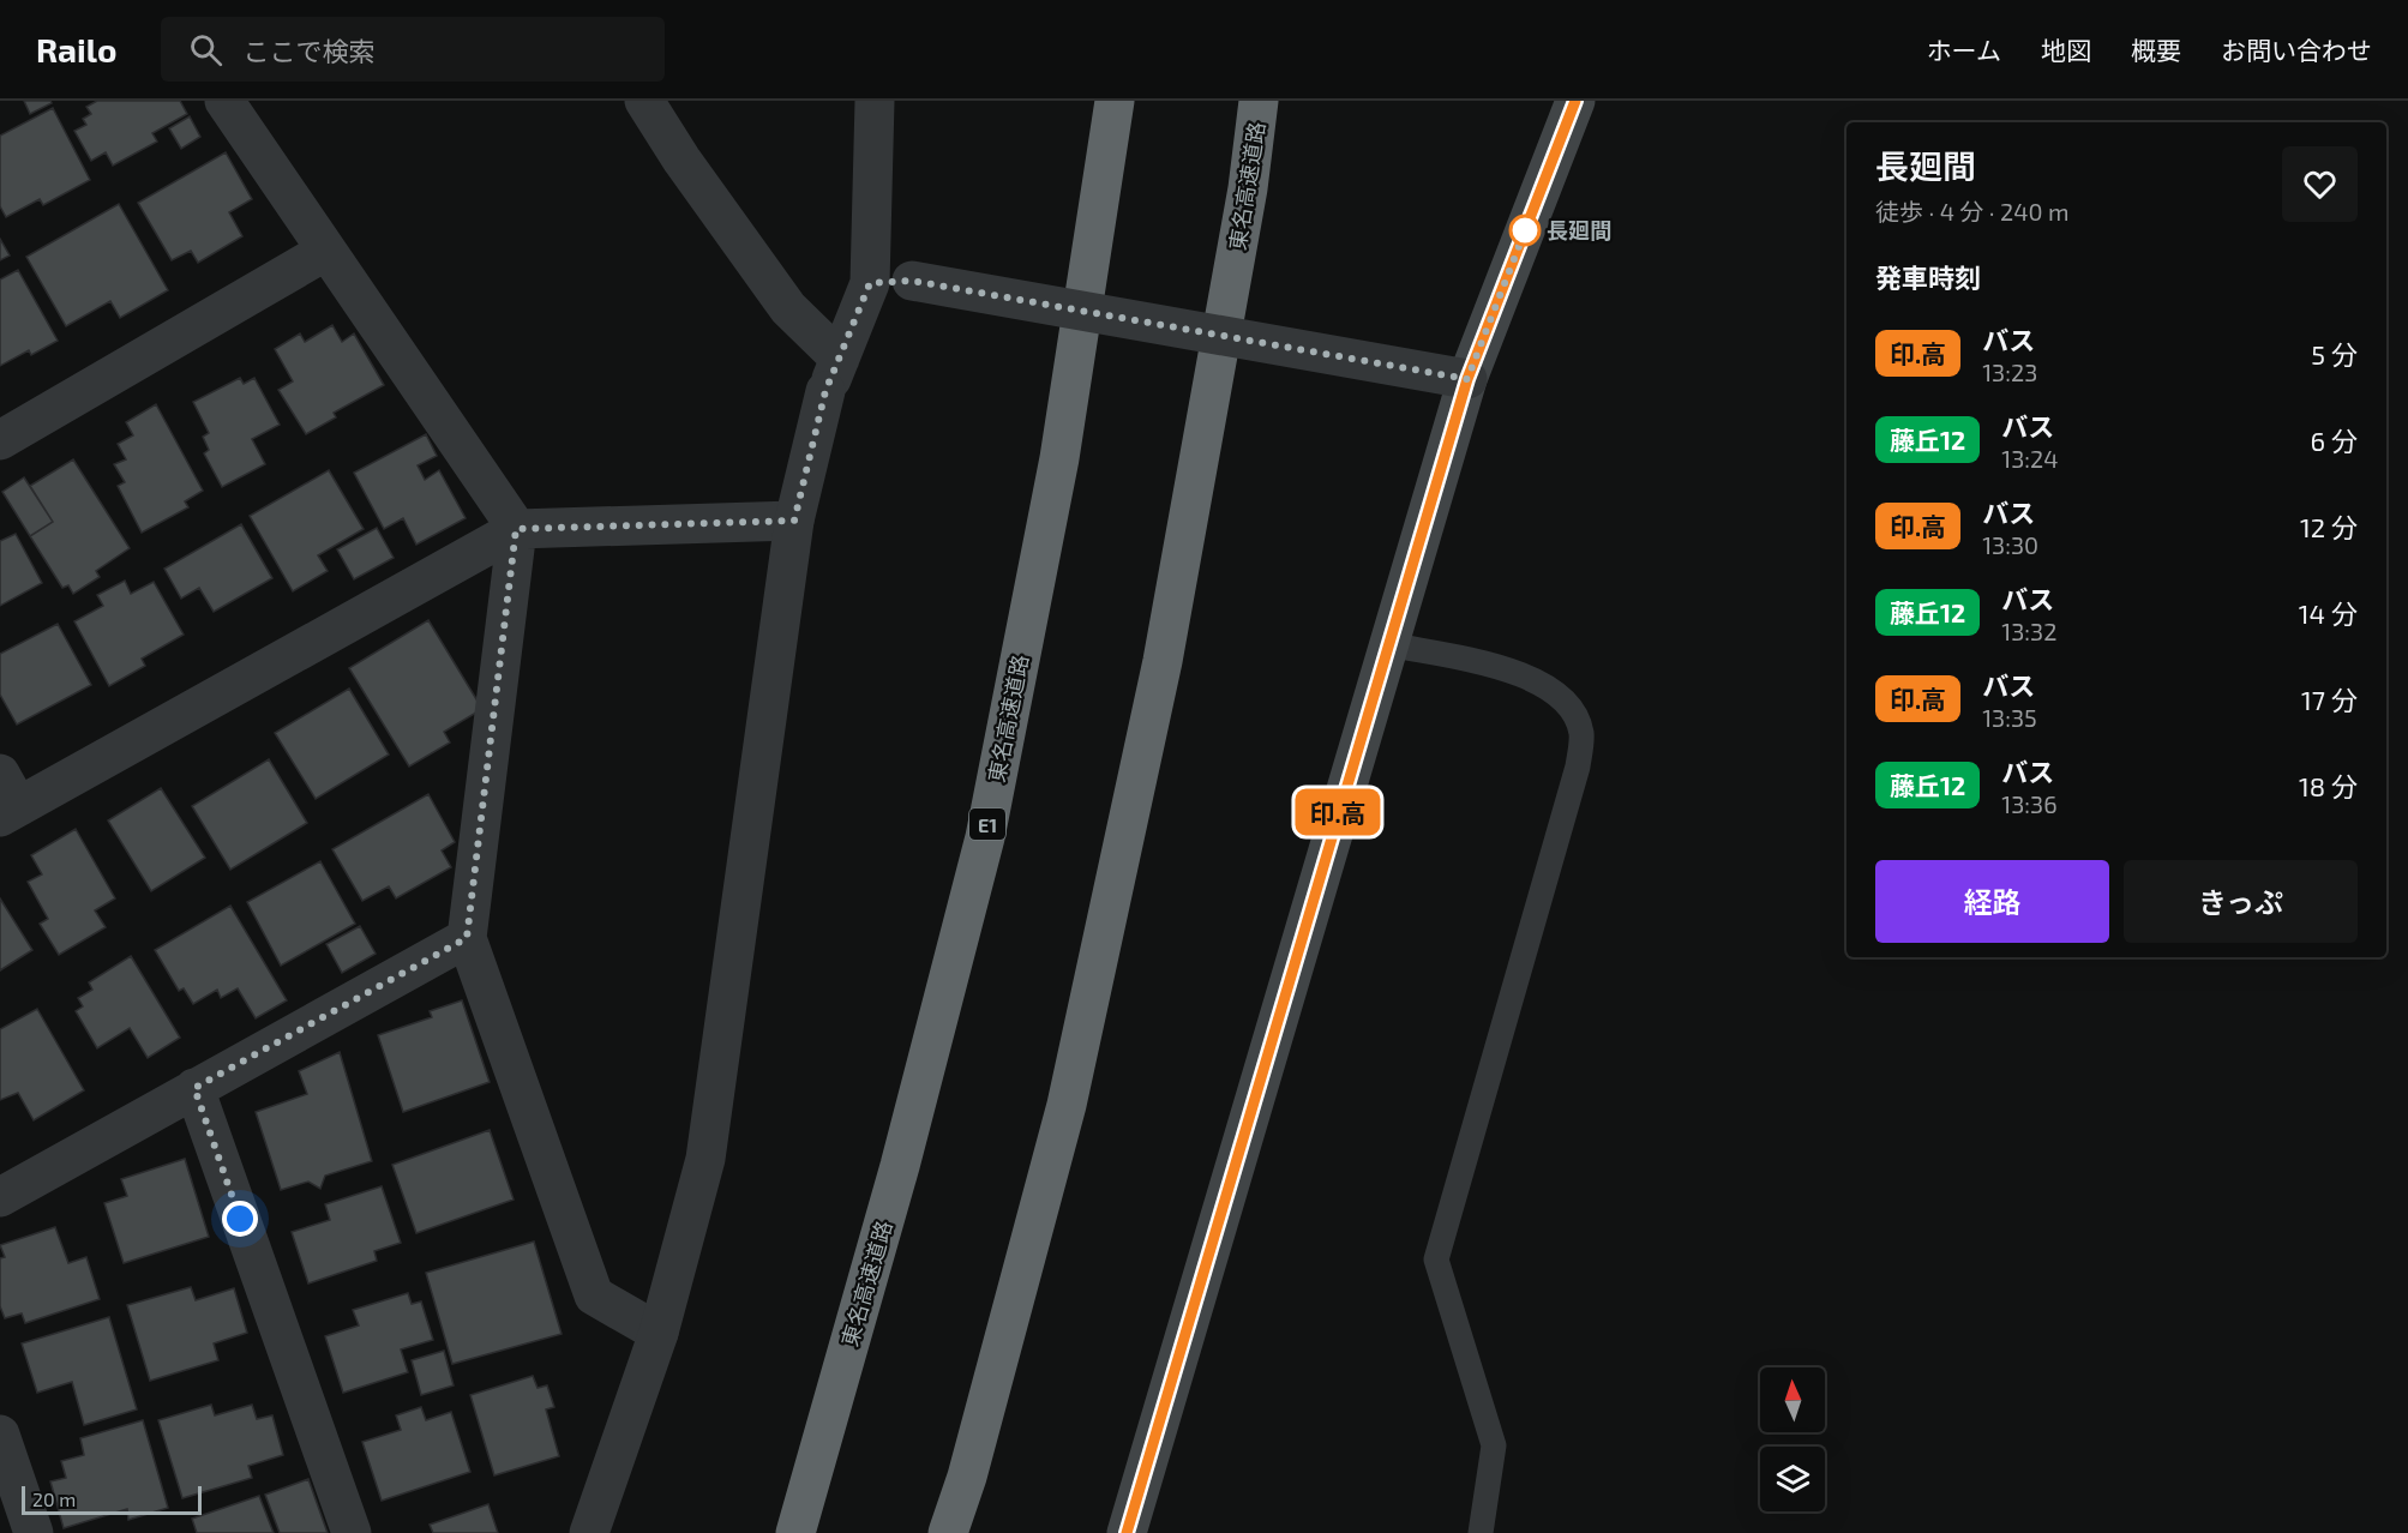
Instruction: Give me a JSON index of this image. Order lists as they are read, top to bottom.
{
  "streets": {
    "highway": ["東名高速道路", "E1"]
  },
  "places": ["長廻間"],
  "lines": ["bus line 印.高"],
  "scale_bar": "20 m",
  "north": "top",
  "page": {
    "header": "Railo",
    "search": "ここで検索",
    "nav": [
      "ホーム",
      "地図",
      "概要",
      "お問い合わせ"
    ],
    "on_map": "印.高",
    "heading": [
      ["長廻間", "徒歩 · 4 分 · 240 m"],
      "発車時刻"
    ],
    "list": [
      {
        "mark": "印.高",
        "name": "バス",
        "note": "13:23",
        "value": "5 分"
      },
      {
        "mark": "藤丘12",
        "name": "バス",
        "note": "13:24",
        "value": "6 分"
      },
      {
        "mark": "印.高",
        "name": "バス",
        "note": "13:30",
        "value": "12 分"
      },
      {
        "mark": "藤丘12",
        "name": "バス",
        "note": "13:32",
        "value": "14 分"
      },
      {
        "mark": "印.高",
        "name": "バス",
        "note": "13:35",
        "value": "17 分"
      },
      {
        "mark": "藤丘12",
        "name": "バス",
        "note": "13:36",
        "value": "18 分"
      }
    ],
    "buttons": ["経路", "きっぷ"],
    "scale": "20 m"
  }
}
